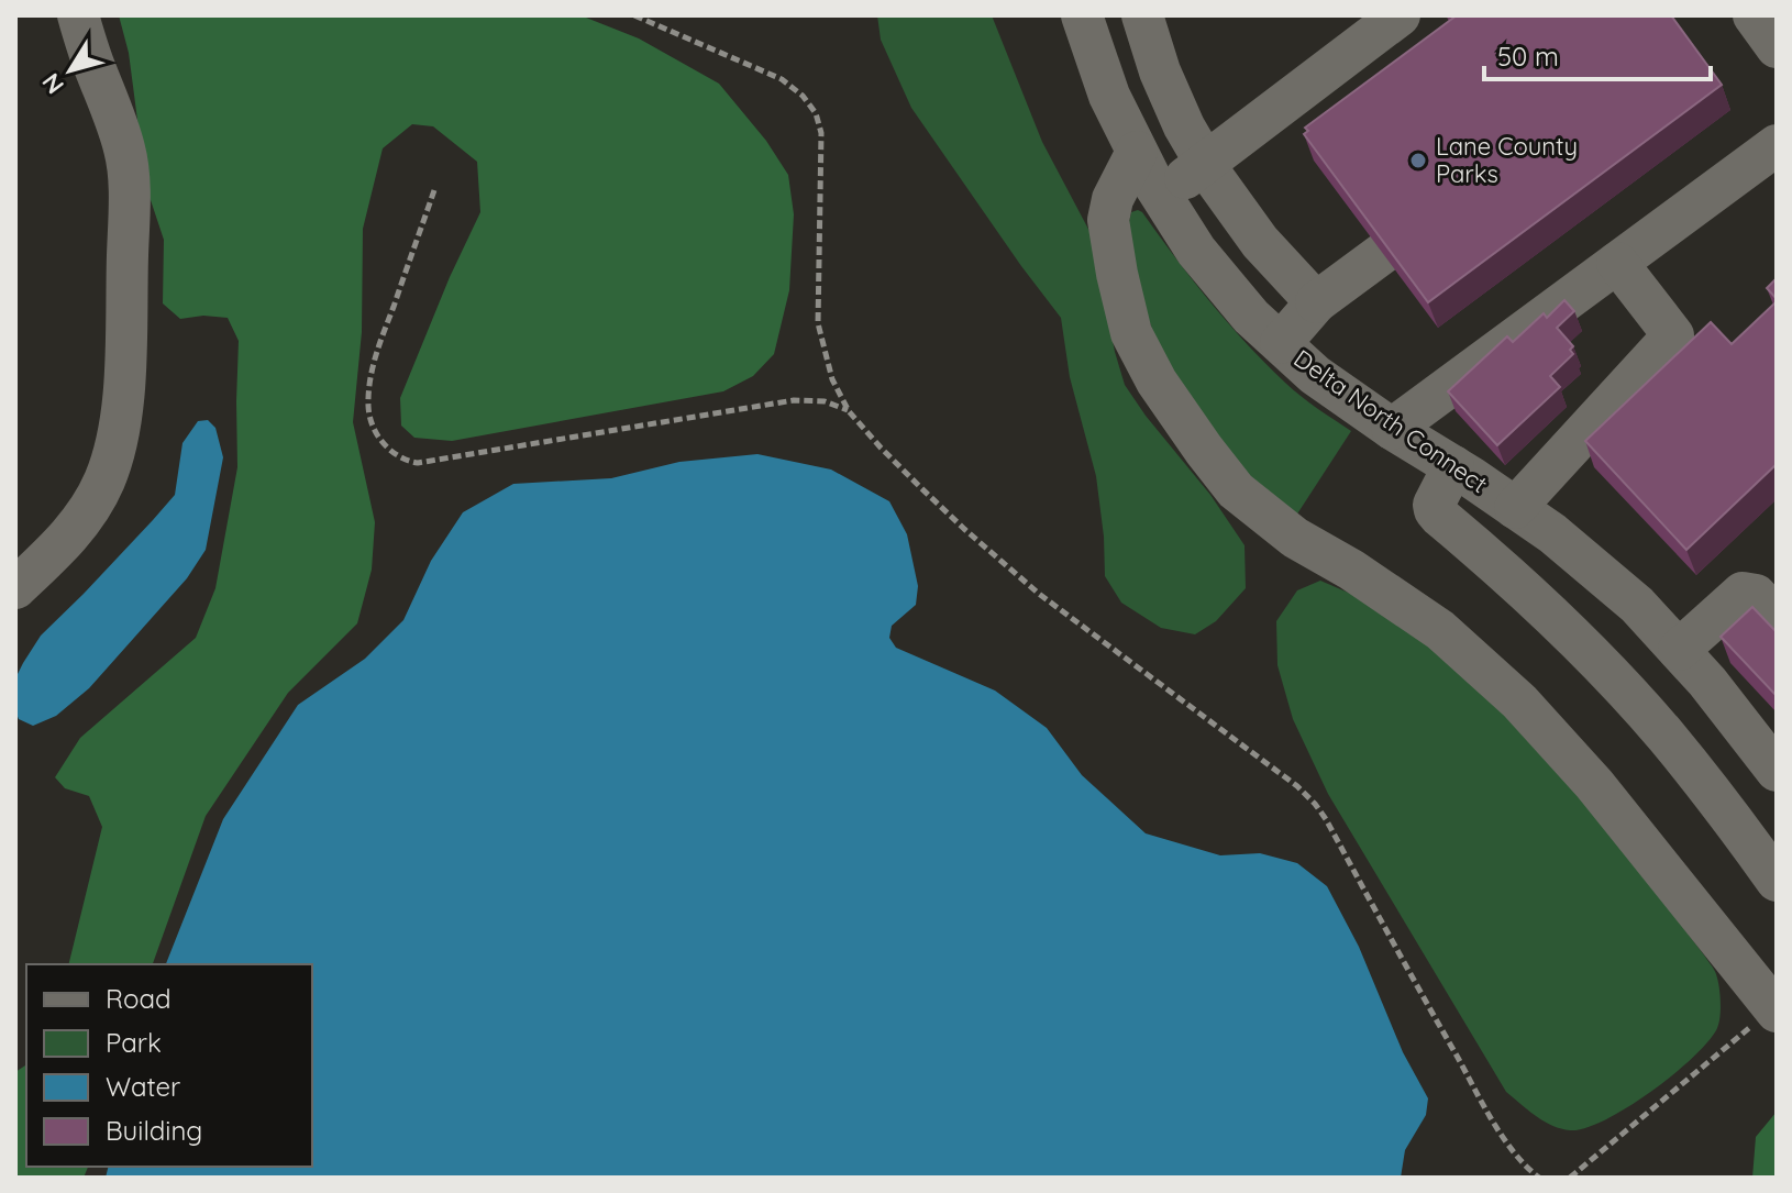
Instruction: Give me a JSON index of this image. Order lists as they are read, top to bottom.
{
  "streets": {
    "lane": ["Delta North Connect"]
  },
  "places": ["Lane County Parks"],
  "legend": [
    "Road",
    "Park",
    "Water",
    "Building"
  ],
  "scale_bar": "50 m",
  "north": "bottom left"
}
